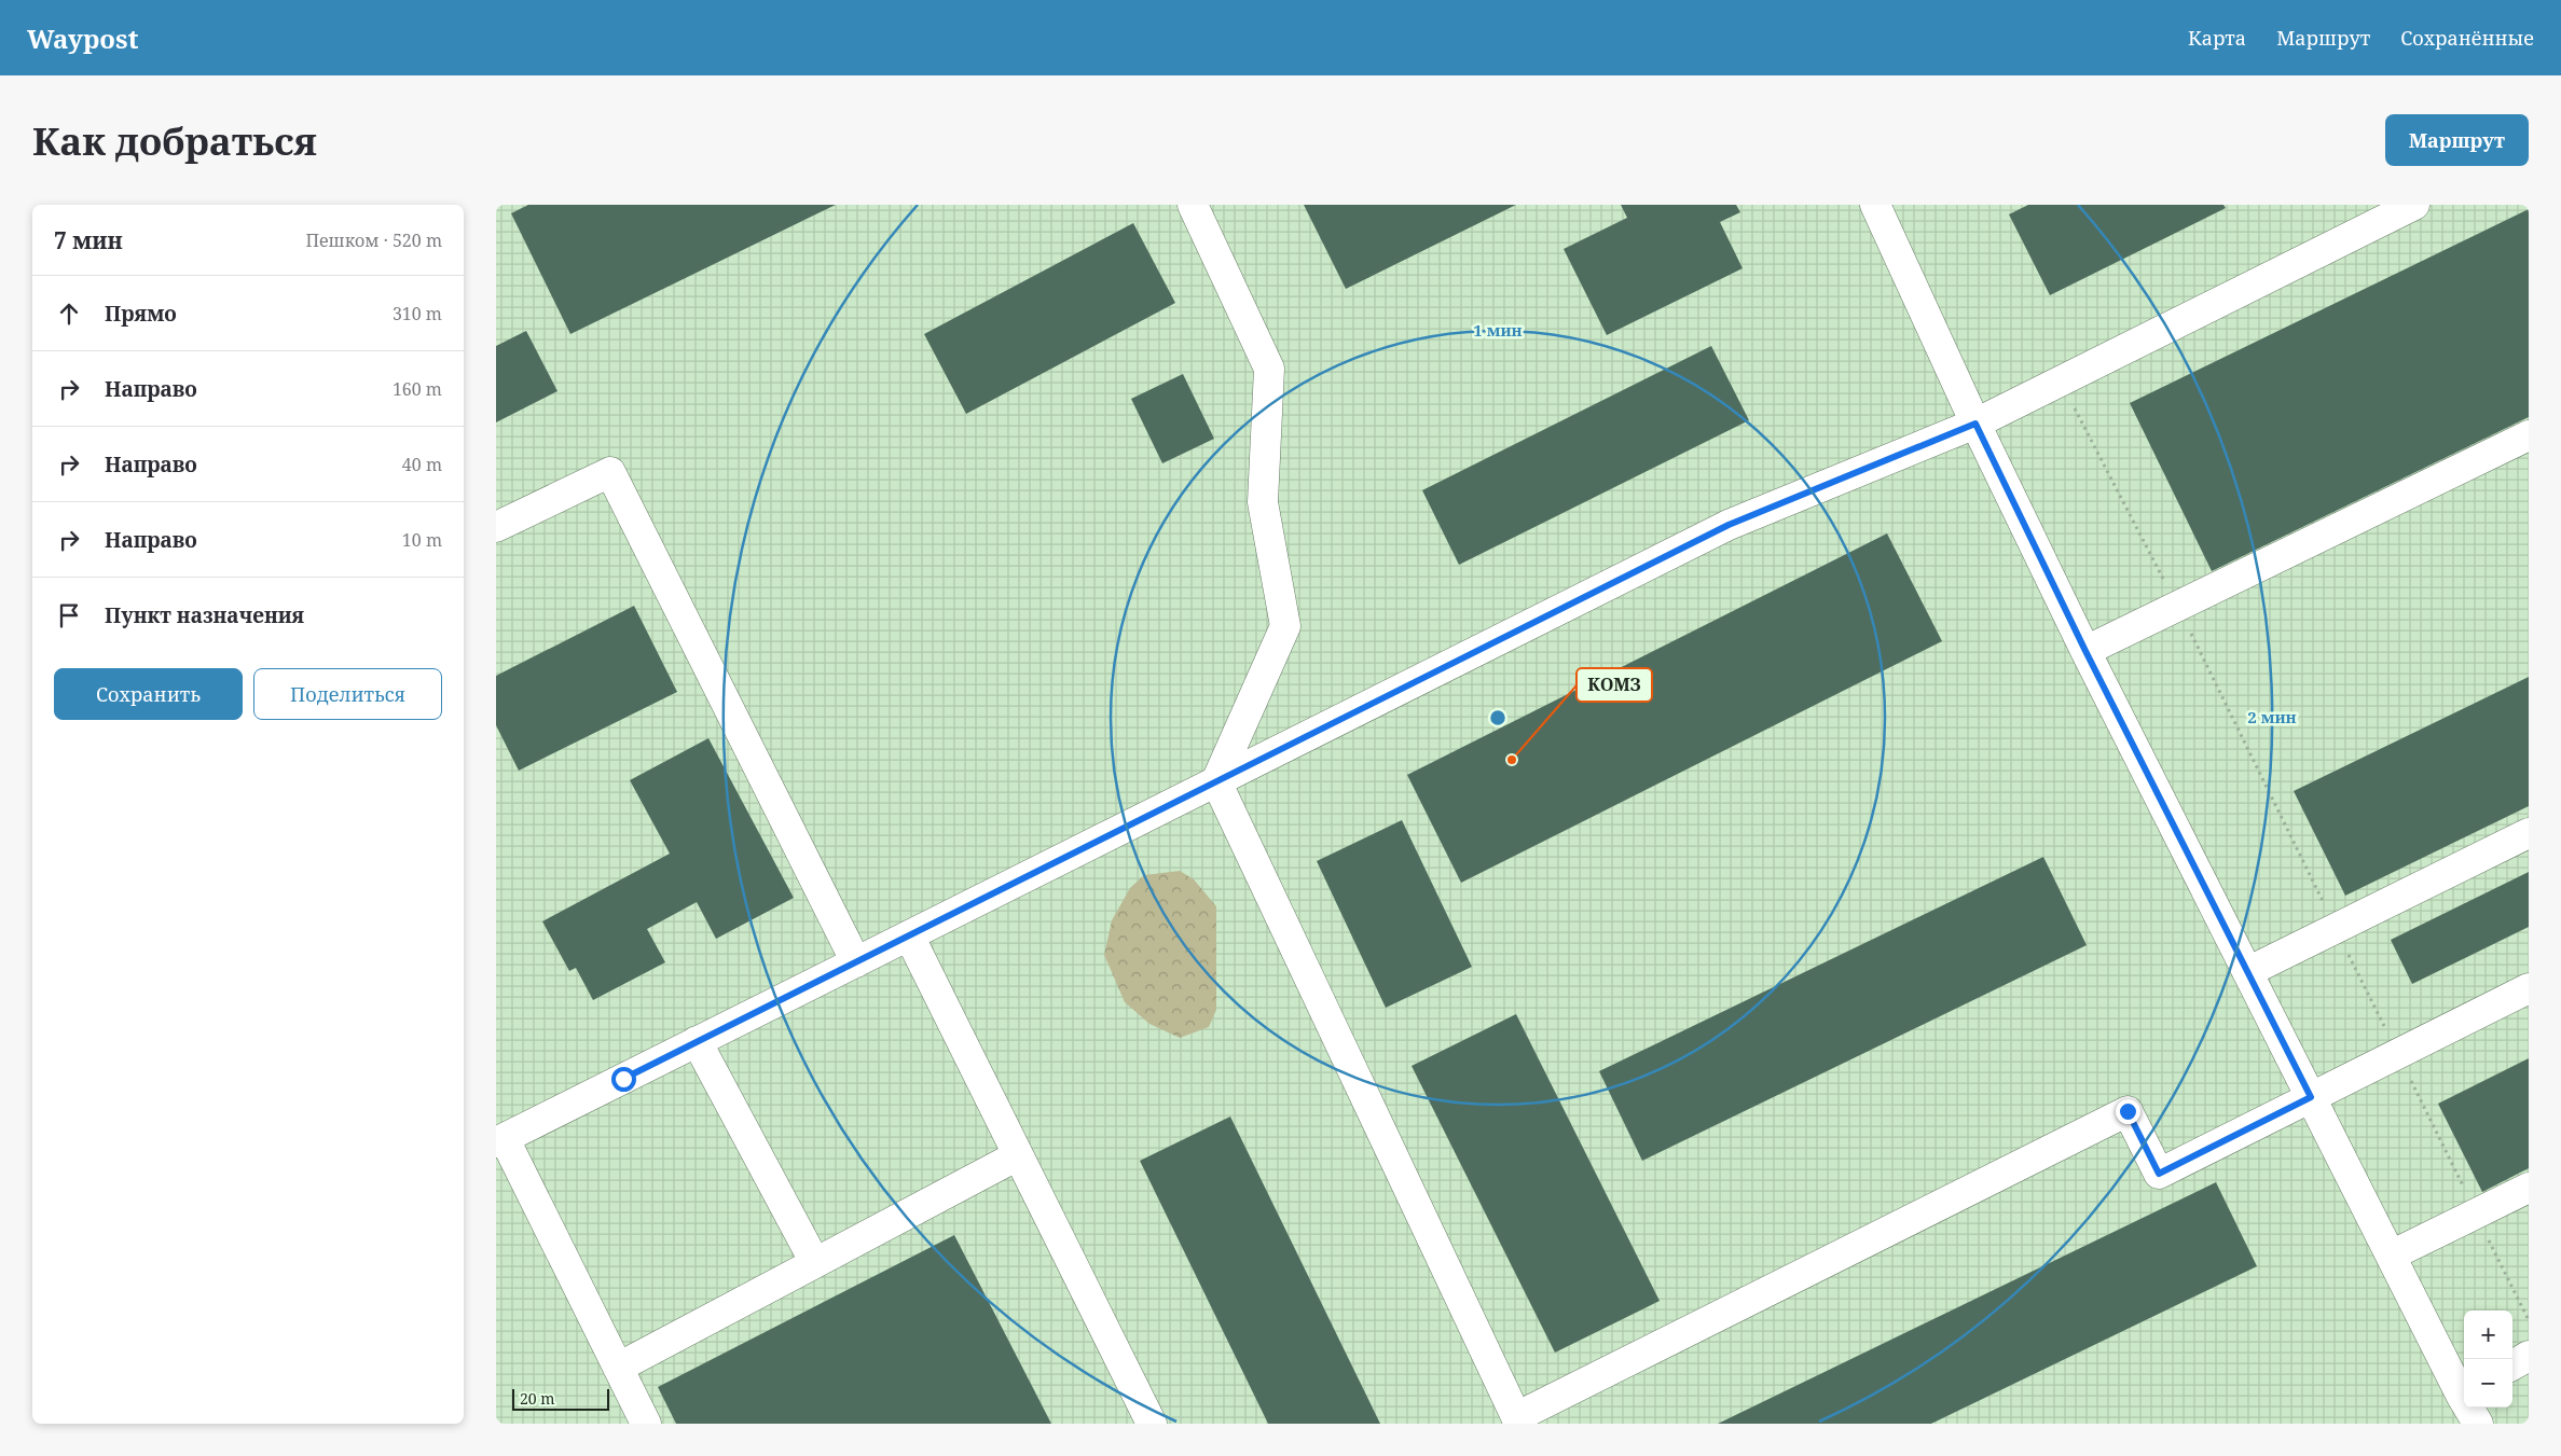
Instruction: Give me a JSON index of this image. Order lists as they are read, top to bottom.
{
  "places": ["КОМЗ"],
  "scale_bar": "20 m",
  "page": {
    "header": "Waypost",
    "nav": ["Карта", "Маршрут", "Сохранённые"],
    "buttons": [
      "Маршрут",
      ["Сохранить", "Поделиться"]
    ],
    "title": "Как добраться",
    "heading": ["7 мин", "Пешком · 520 m"],
    "list": [
      ["Прямо", "310 m"],
      ["Направо", "160 m"],
      ["Направо", "40 m"],
      ["Направо", "10 m"],
      "Пункт назначения"
    ],
    "map_buttons": ["+", "−"],
    "scale": "20 m"
  },
  "rings": ["1 мин", "2 мин"]
}
